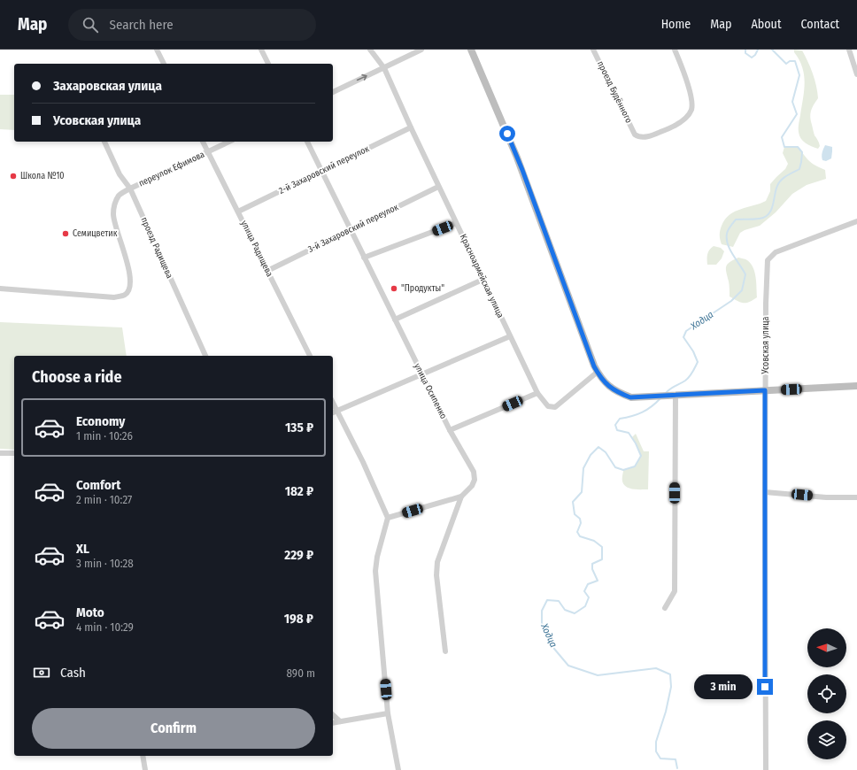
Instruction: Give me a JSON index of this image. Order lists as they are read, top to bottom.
{
  "streets": {
    "street": [
      "проезд Будённого",
      "переулок Ефимова",
      "2-й Захаровский переулок",
      "3-й Захаровский переулок",
      "проезд Радищева",
      "улица Радищева",
      "Красноармейская улица",
      "Усовская улица",
      "улица Осипенко"
    ]
  },
  "crossings": [
    ["переулок Ефимова", "проезд Радищева"],
    ["переулок Ефимова", "улица Радищева"],
    ["2-й Захаровский переулок", "улица Радищева"],
    ["2-й Захаровский переулок", "Красноармейская улица"],
    ["2-й Захаровский переулок", "улица Осипенко"],
    ["3-й Захаровский переулок", "улица Радищева"],
    ["3-й Захаровский переулок", "Красноармейская улица"],
    ["3-й Захаровский переулок", "улица Осипенко"]
  ],
  "water": ["Ходца"],
  "places": ["Школа №10", "Семицветик", "\"Продукты\""],
  "north": "left",
  "page": {
    "header": "Map",
    "search": "Search here",
    "nav": [
      "Home",
      "Map",
      "About",
      "Contact"
    ],
    "banner": ["Захаровская улица", "Усовская улица"],
    "heading": "Choose a ride",
    "list": [
      {
        "name": "Economy",
        "note": "1 min · 10:26",
        "value": "135 ₽"
      },
      {
        "name": "Comfort",
        "note": "2 min · 10:27",
        "value": "182 ₽"
      },
      {
        "name": "XL",
        "note": "3 min · 10:28",
        "value": "229 ₽"
      },
      {
        "name": "Moto",
        "note": "4 min · 10:29",
        "value": "198 ₽"
      }
    ],
    "pay": ["Cash", "890 m"],
    "bubble": "3 min",
    "buttons": "Confirm"
  }
}
